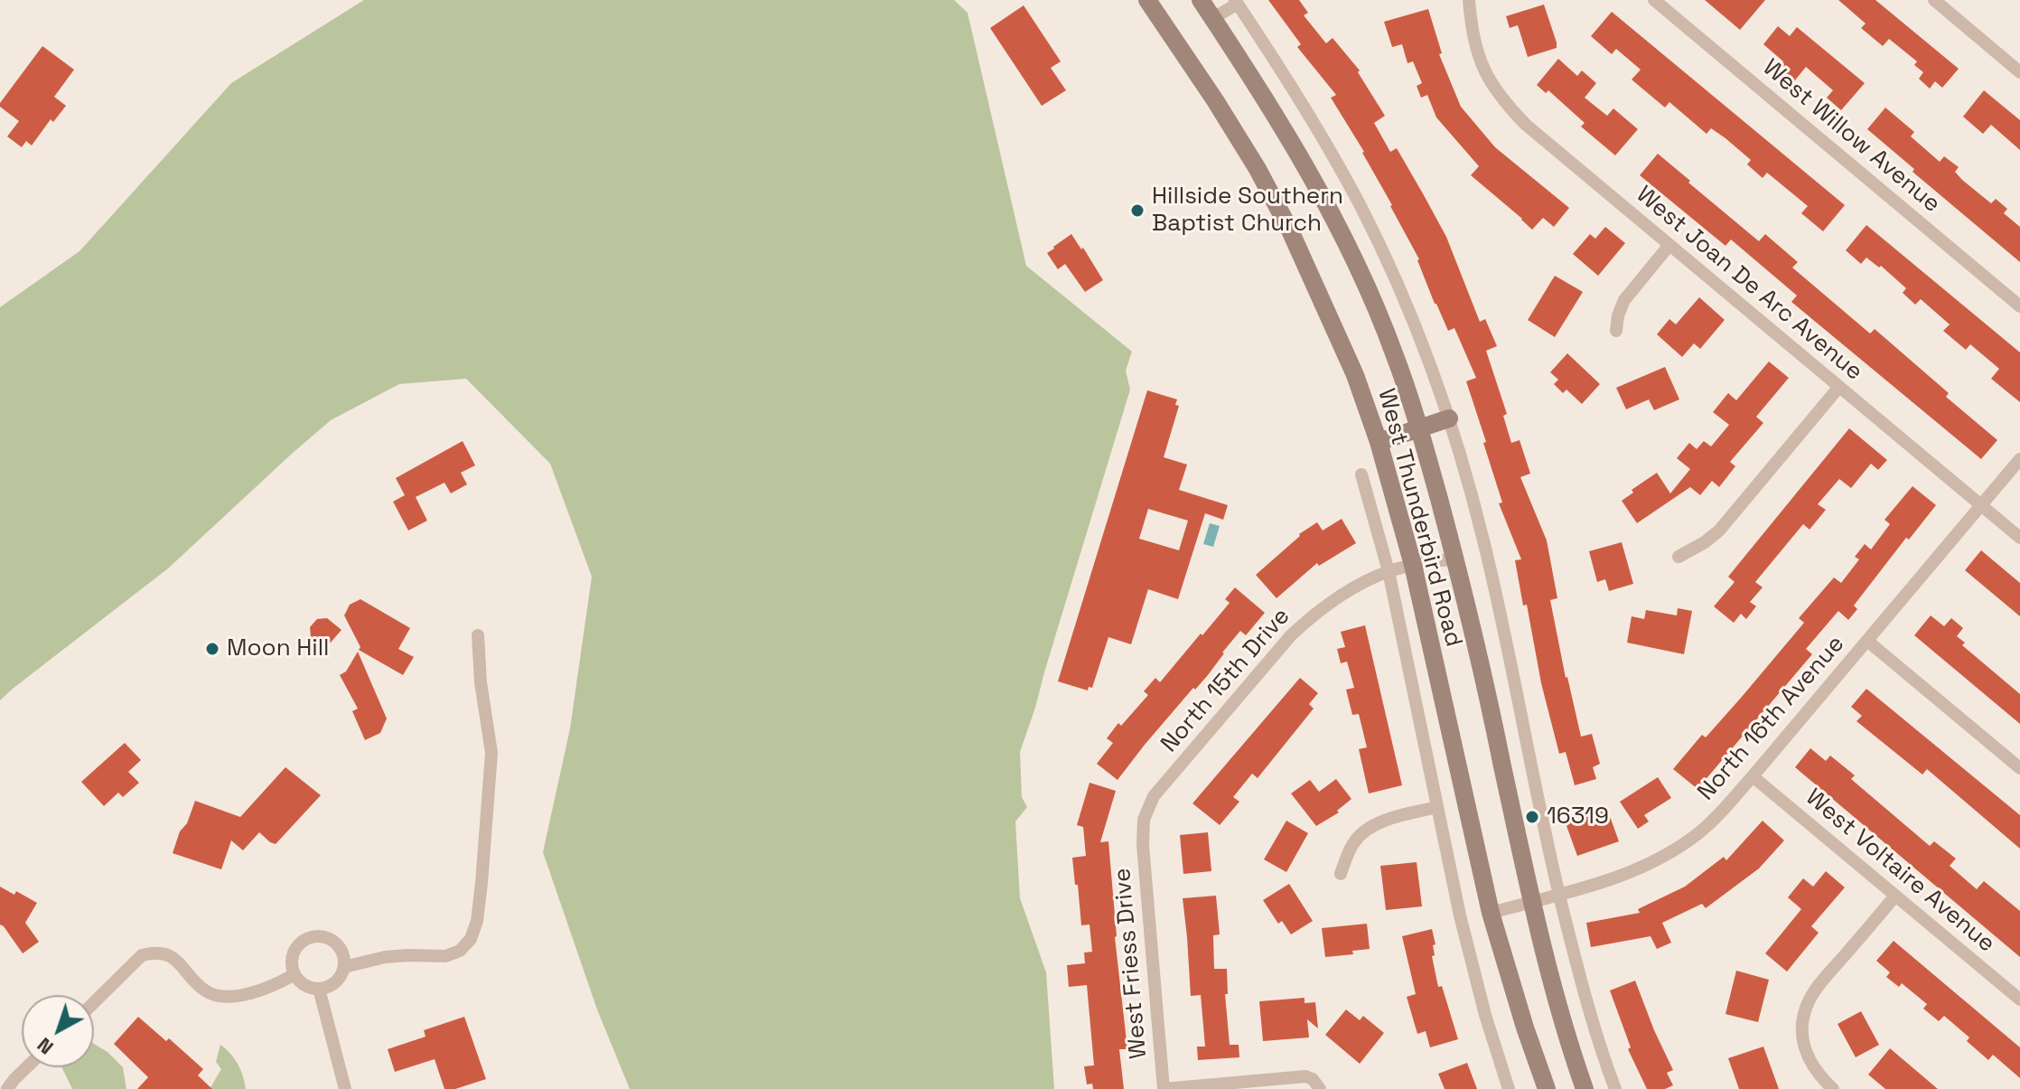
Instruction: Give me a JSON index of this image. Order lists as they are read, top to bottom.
{
  "streets": {
    "main road": ["West Thunderbird Road"],
    "street": [
      "West Willow Avenue",
      "West Joan De Arc Avenue",
      "North 15th Drive",
      "North 16th Avenue",
      "West Voltaire Avenue",
      "West Friess Drive"
    ]
  },
  "crossings": [
    ["West Joan De Arc Avenue", "North 16th Avenue"],
    ["West Thunderbird Road", "North 15th Drive"],
    ["West Thunderbird Road", "North 16th Avenue"],
    ["North 15th Drive", "West Friess Drive"],
    ["North 16th Avenue", "West Voltaire Avenue"]
  ],
  "places": ["Hillside Southern Baptist Church", "Moon Hill", "16319"],
  "north": "bottom left"
}
